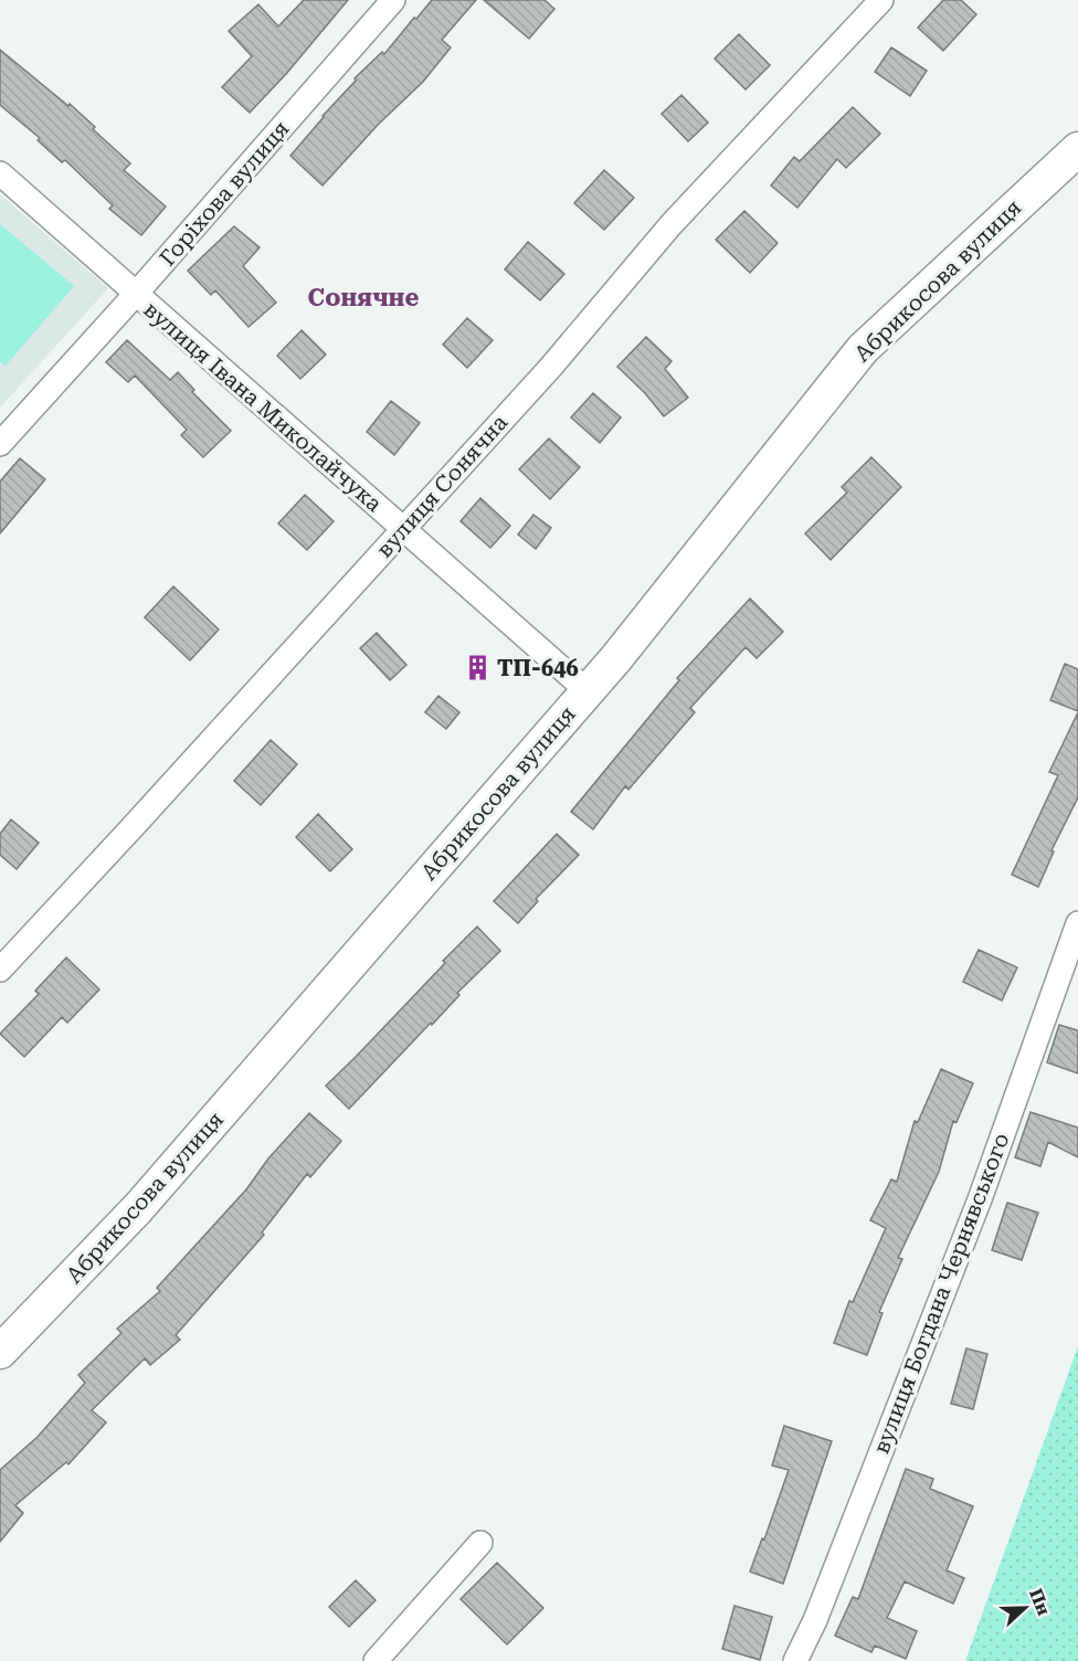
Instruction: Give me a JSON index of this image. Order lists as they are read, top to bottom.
{
  "streets": {
    "street": [
      "Горіхова вулиця",
      "Абрикосова вулиця",
      "вулиця Івана Миколайчука",
      "вулиця Сонячна",
      "вулиця Богдана Чернявського"
    ]
  },
  "crossings": [
    ["Горіхова вулиця", "вулиця Івана Миколайчука"],
    ["Абрикосова вулиця", "вулиця Івана Миколайчука"],
    ["вулиця Івана Миколайчука", "вулиця Сонячна"]
  ],
  "districts": ["Сонячне"],
  "places": {
    "building": ["ТП-646"]
  },
  "north": "right"
}
